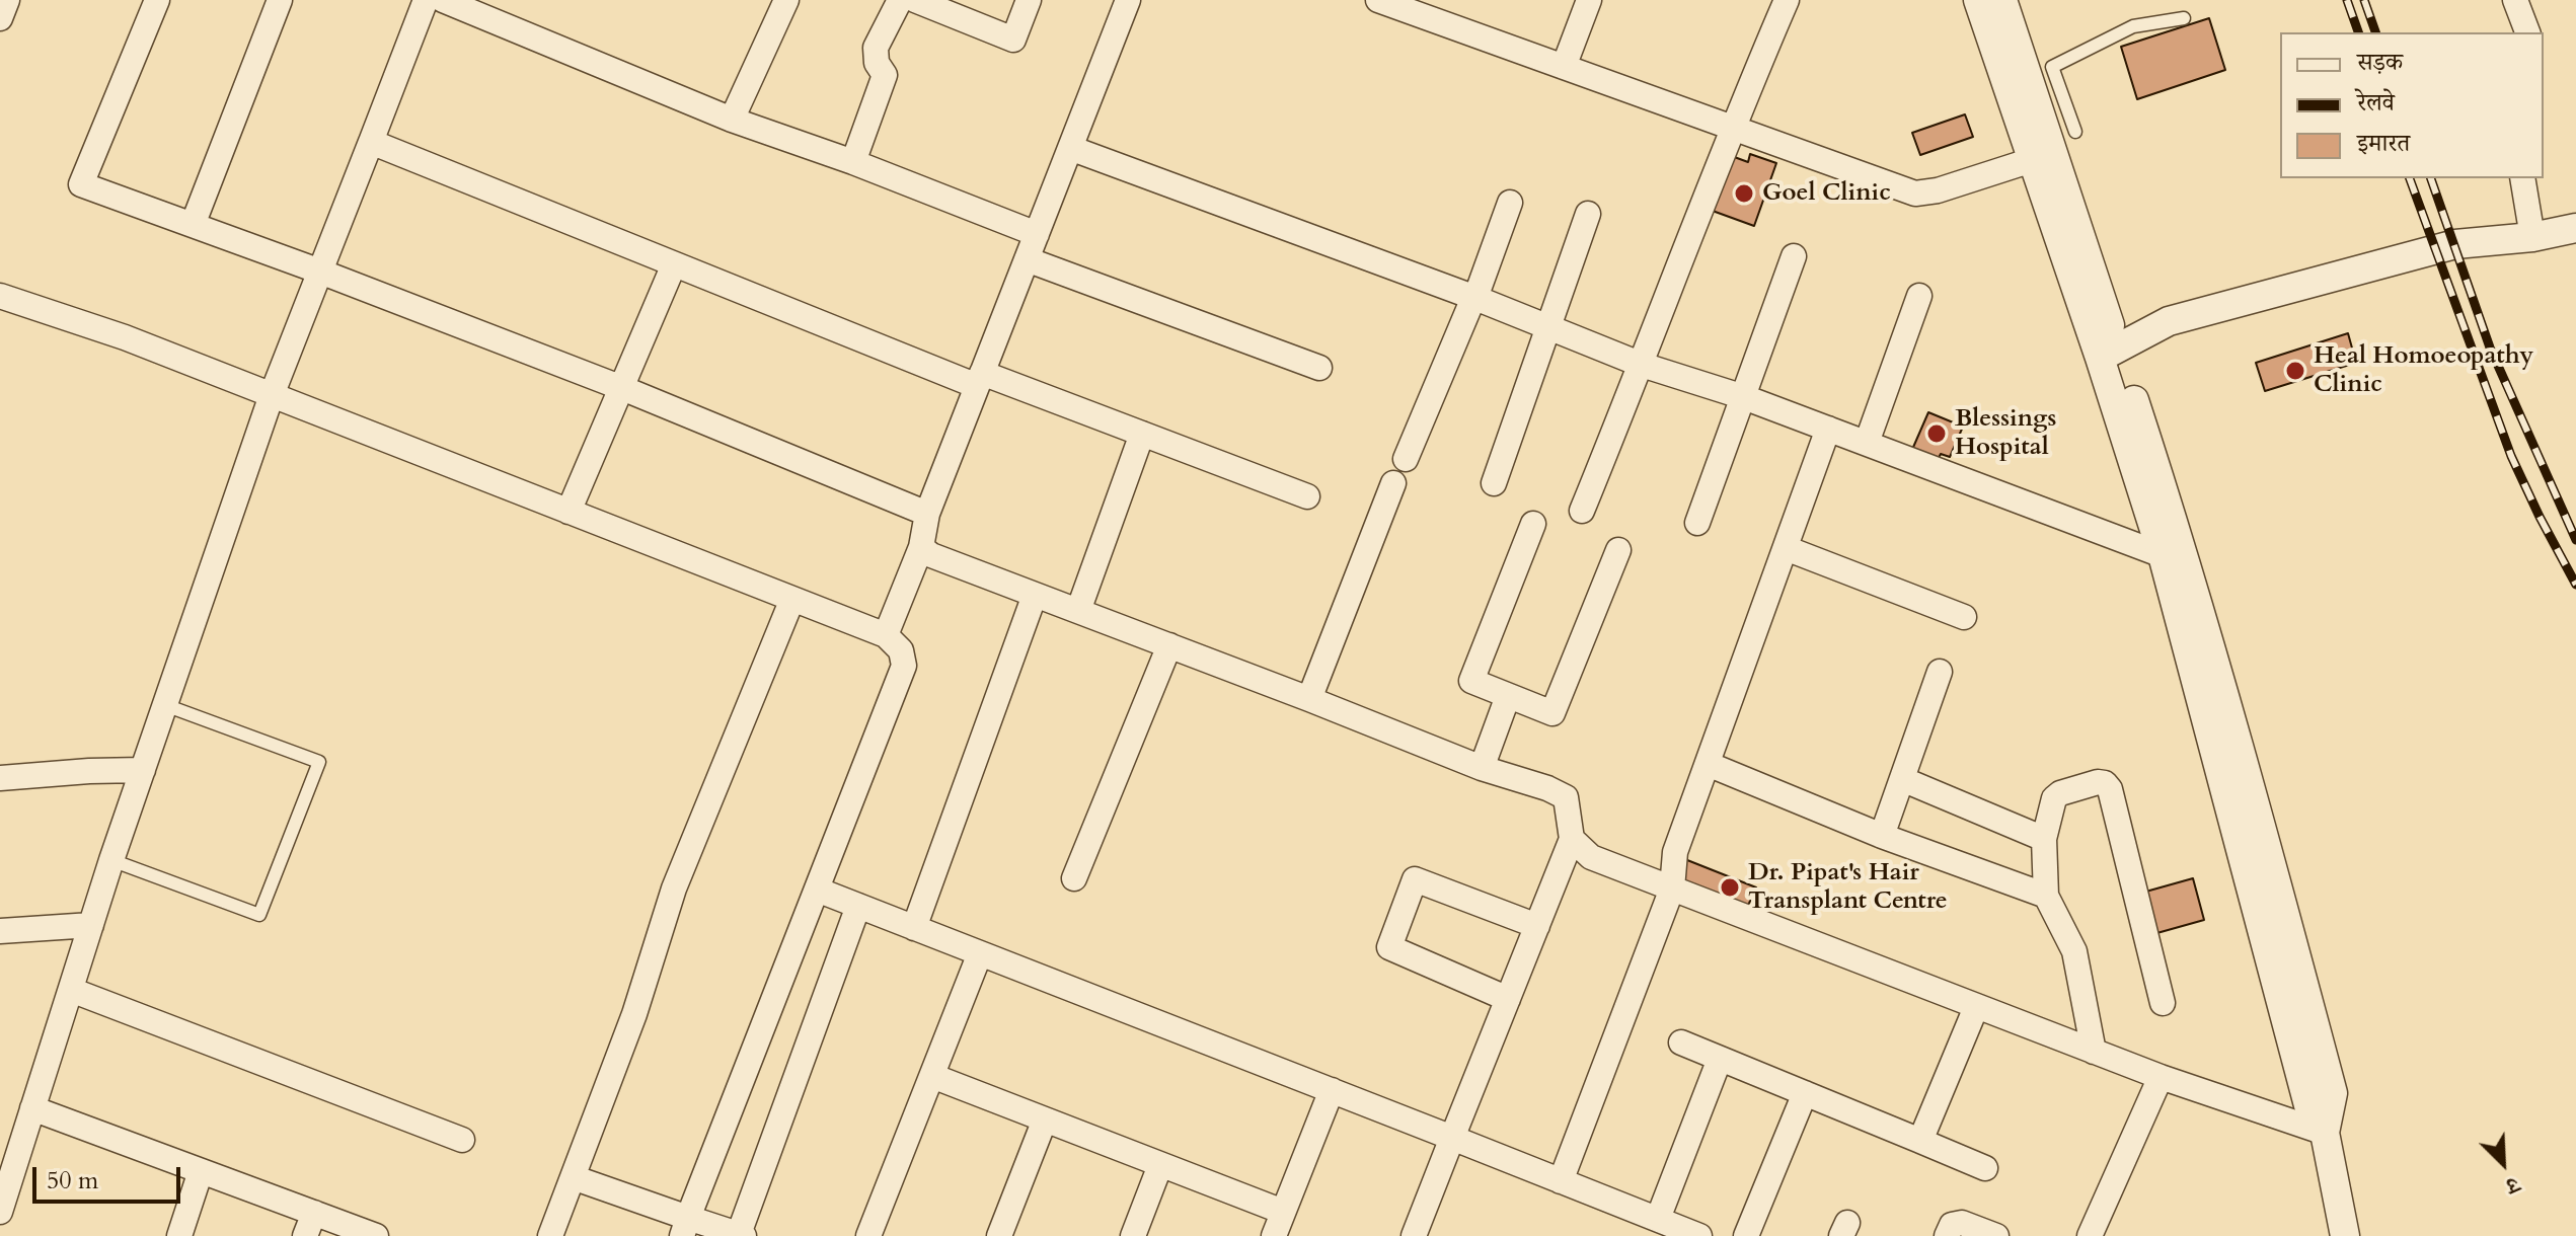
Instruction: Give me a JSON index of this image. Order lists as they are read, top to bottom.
{
  "places": [
    "Goel Clinic",
    "Heal Homoeopathy Clinic",
    "Blessings Hospital",
    "Dr. Pipat's Hair Transplant Centre"
  ],
  "legend": ["सड़क", "रेलवे", "इमारत"],
  "scale_bar": "50 m",
  "north": "bottom right"
}
